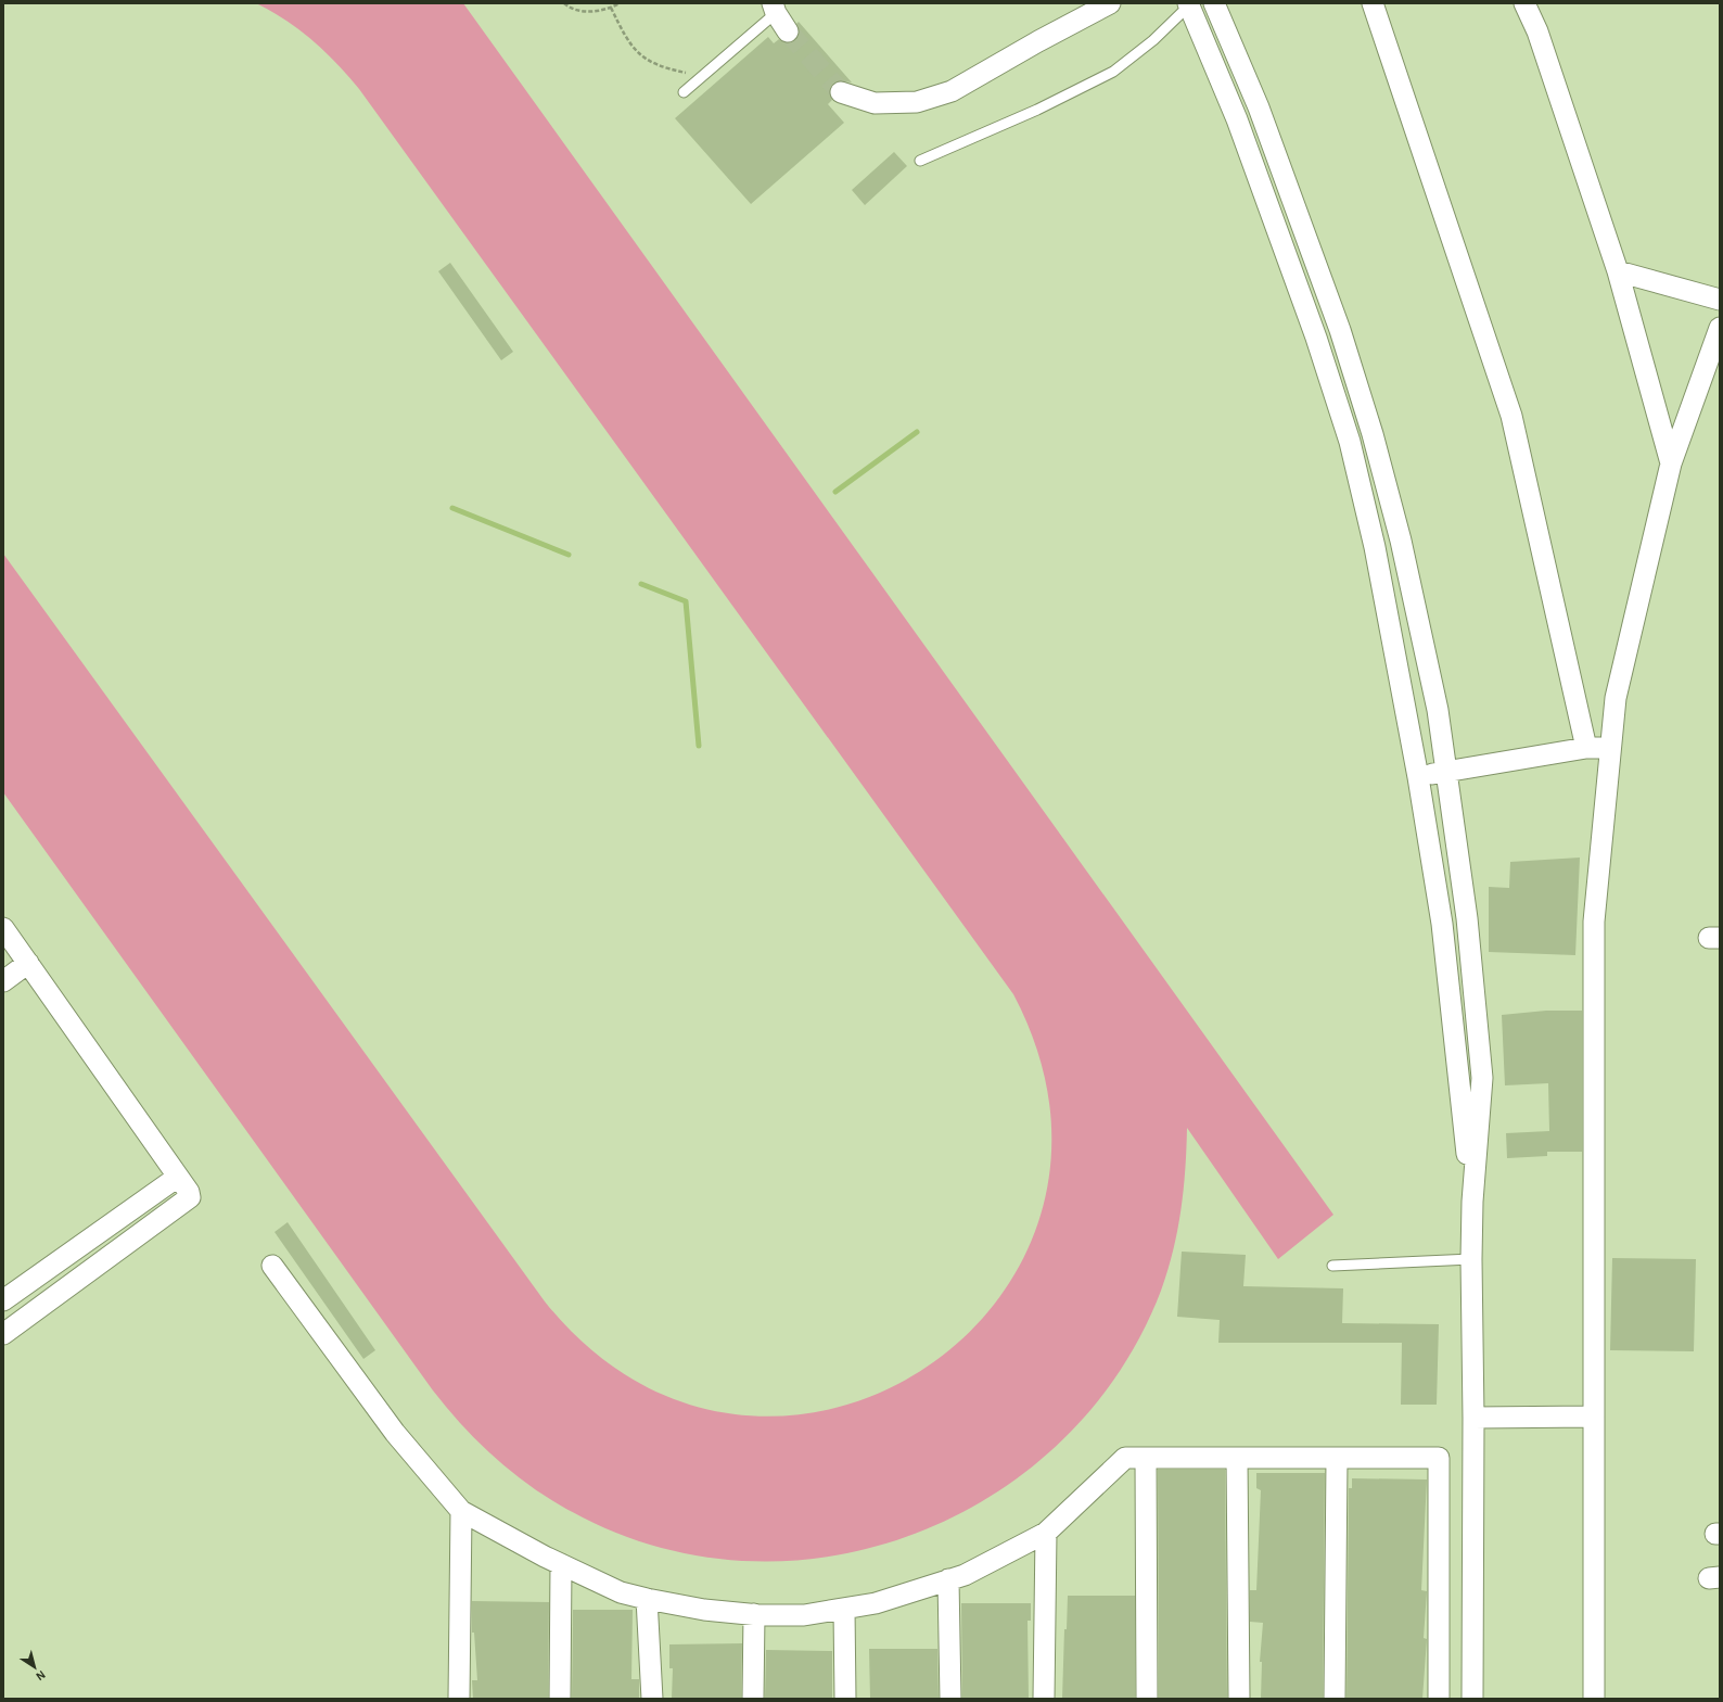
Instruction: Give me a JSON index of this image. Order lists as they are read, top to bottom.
{
  "north": "bottom right"
}
